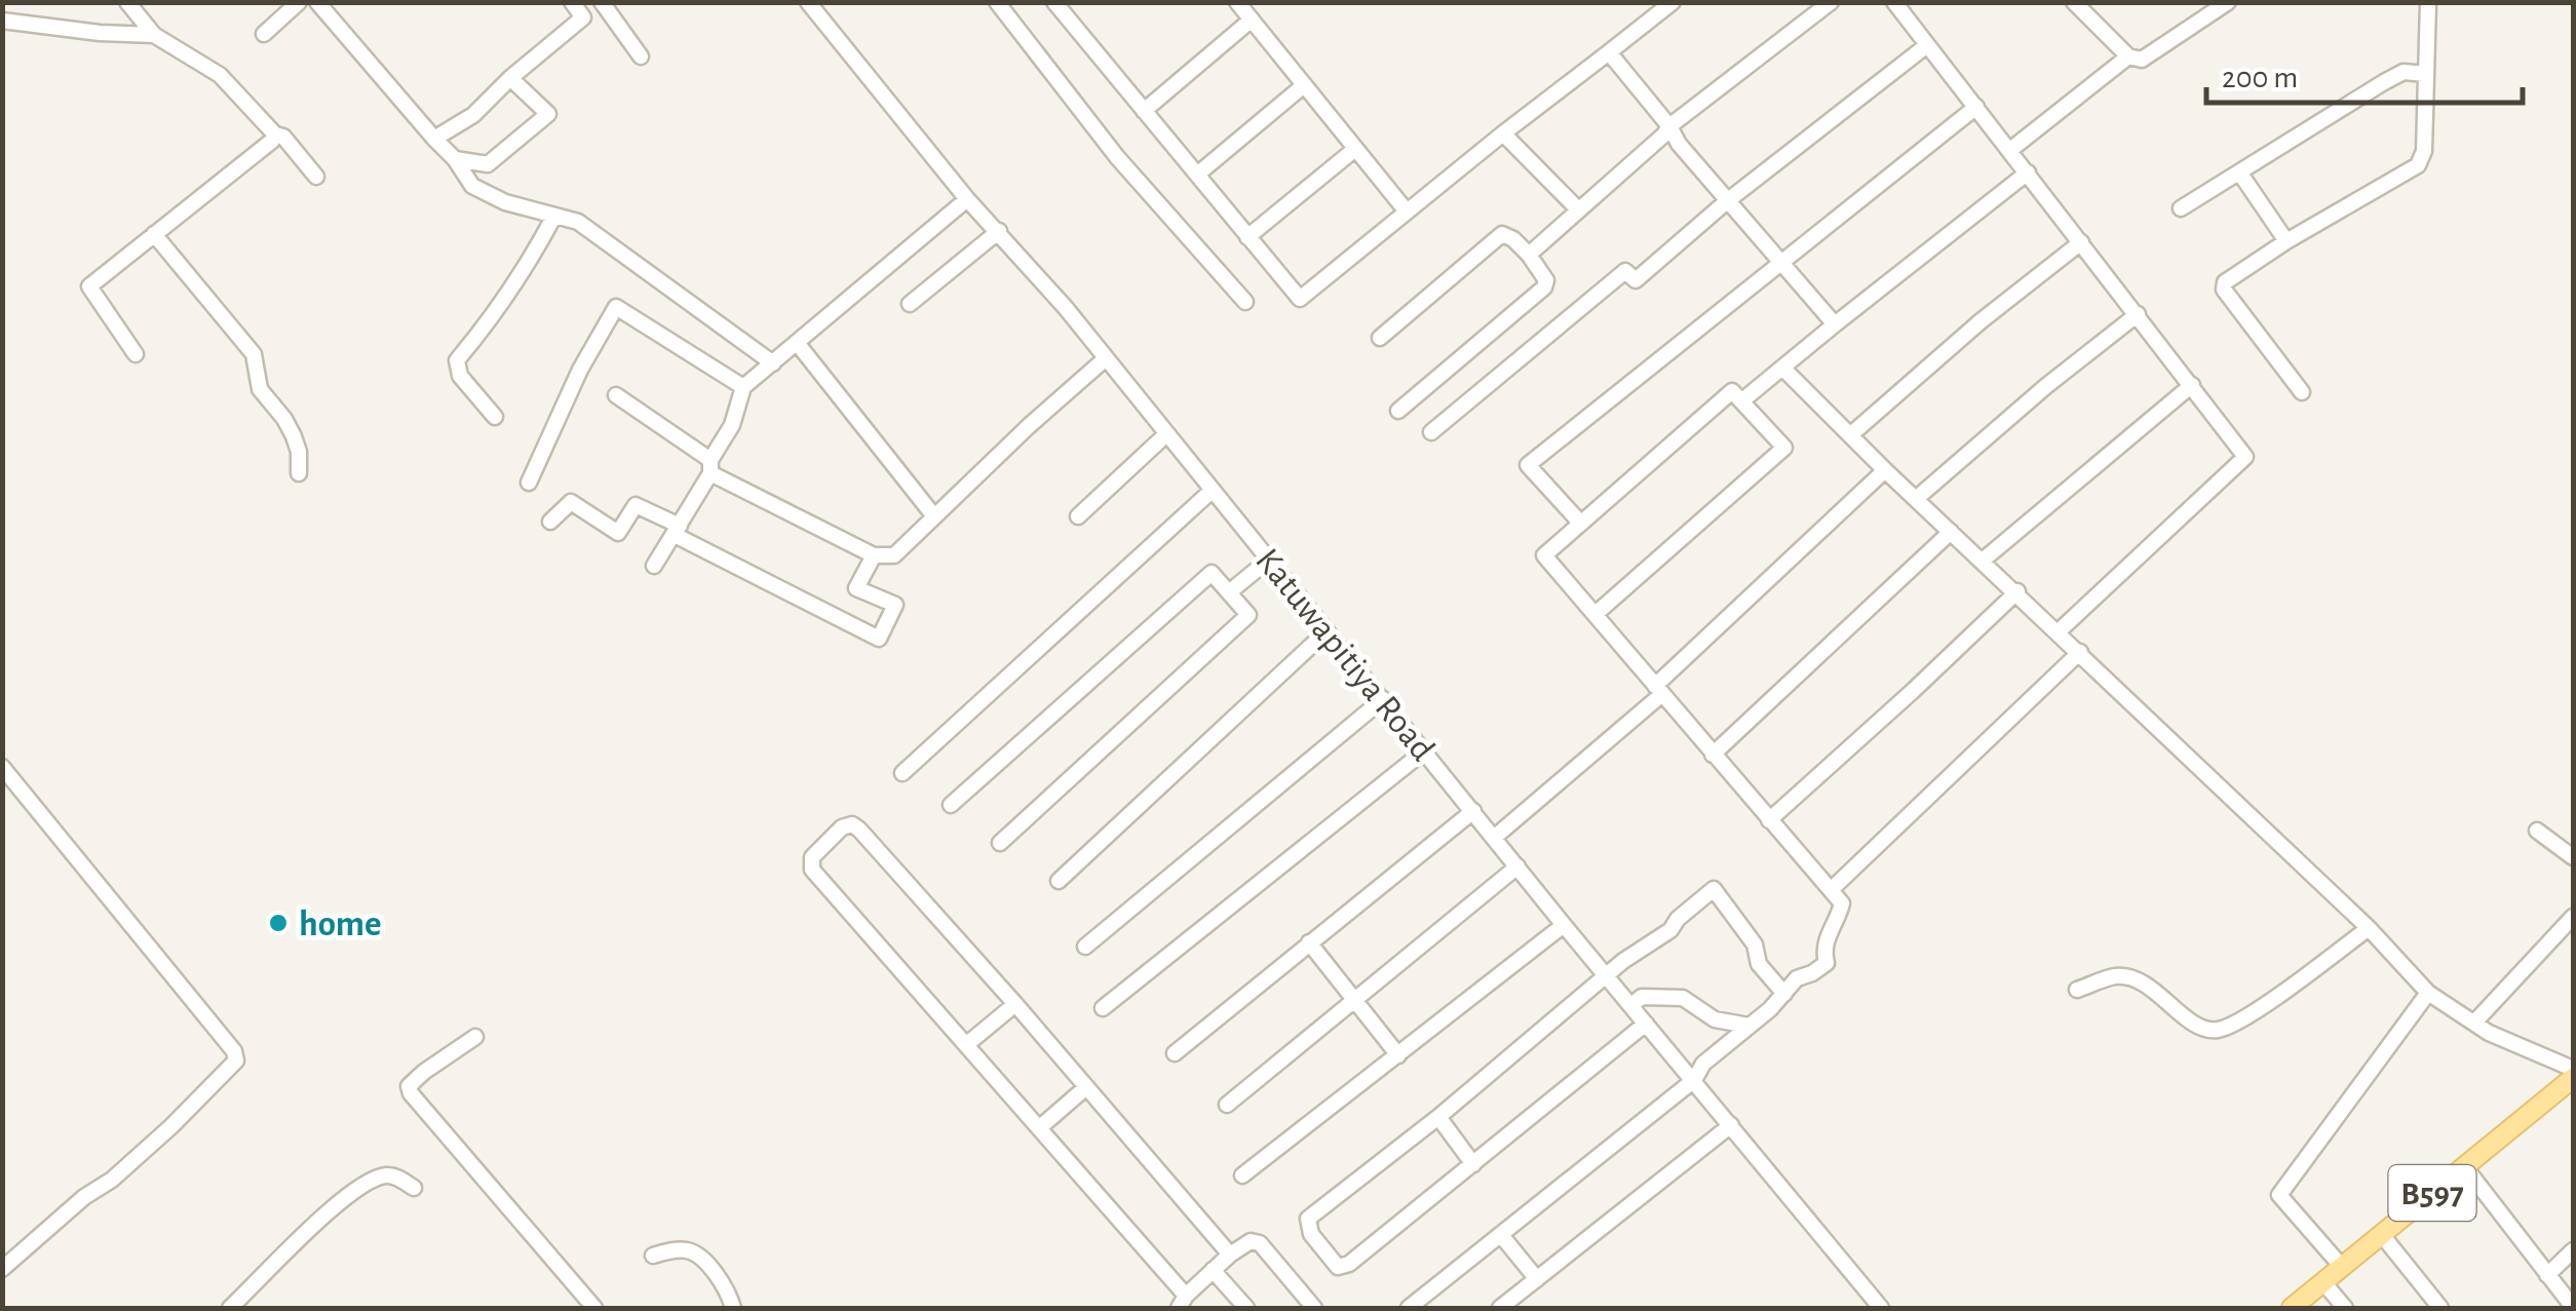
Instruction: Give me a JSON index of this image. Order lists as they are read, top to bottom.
{
  "streets": {
    "main road": ["B597"],
    "street": ["Katuwapitiya Road"]
  },
  "places": ["home"],
  "scale_bar": "200 m"
}
